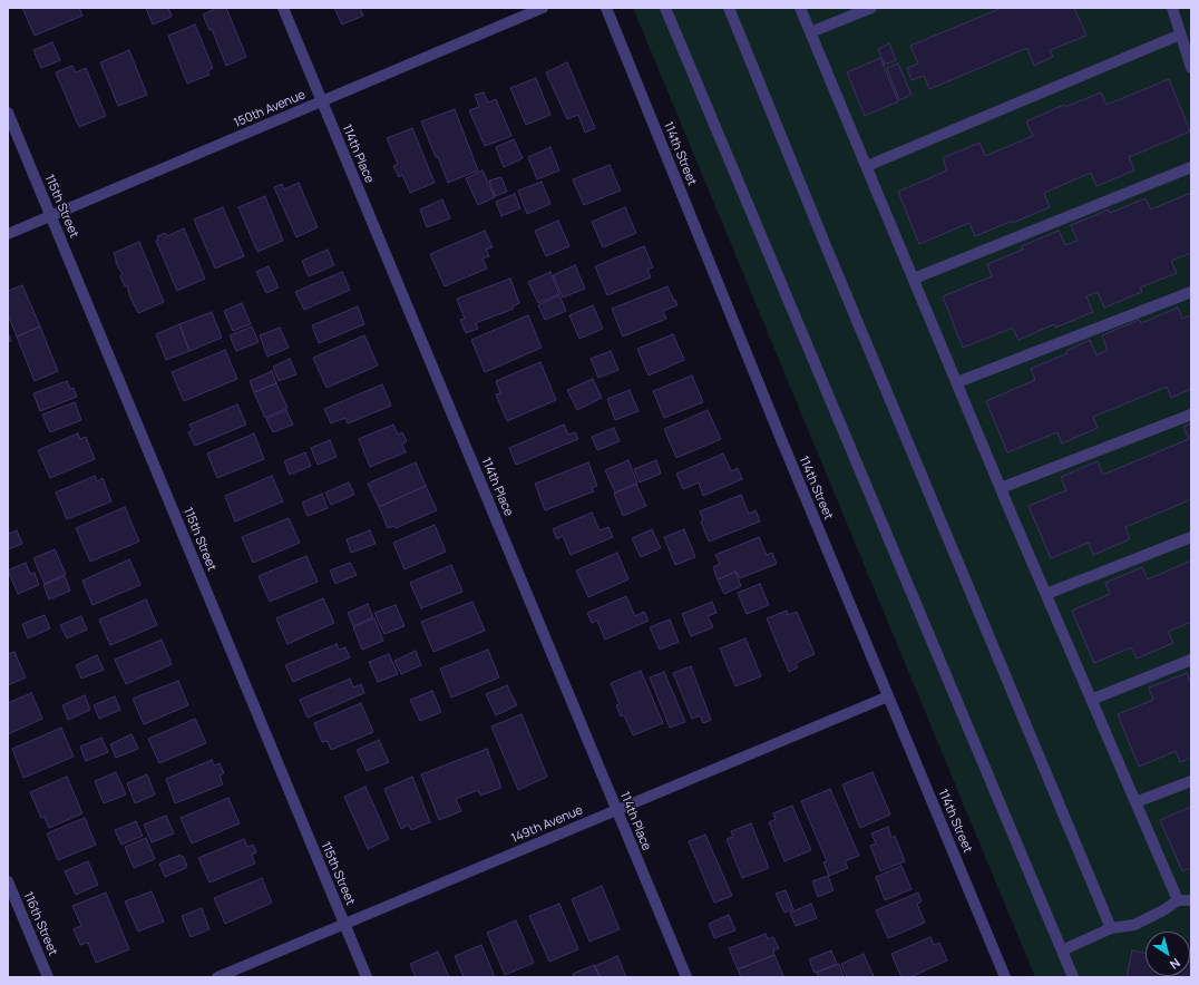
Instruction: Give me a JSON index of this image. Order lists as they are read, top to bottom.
{
  "streets": {
    "street": [
      "150th Avenue",
      "114th Place",
      "114th Street",
      "115th Street",
      "149th Avenue",
      "116th Street"
    ]
  },
  "crossings": [
    ["150th Avenue", "114th Place"],
    ["150th Avenue", "115th Street"],
    ["114th Place", "149th Avenue"],
    ["114th Street", "149th Avenue"],
    ["115th Street", "149th Avenue"]
  ],
  "north": "bottom right"
}
